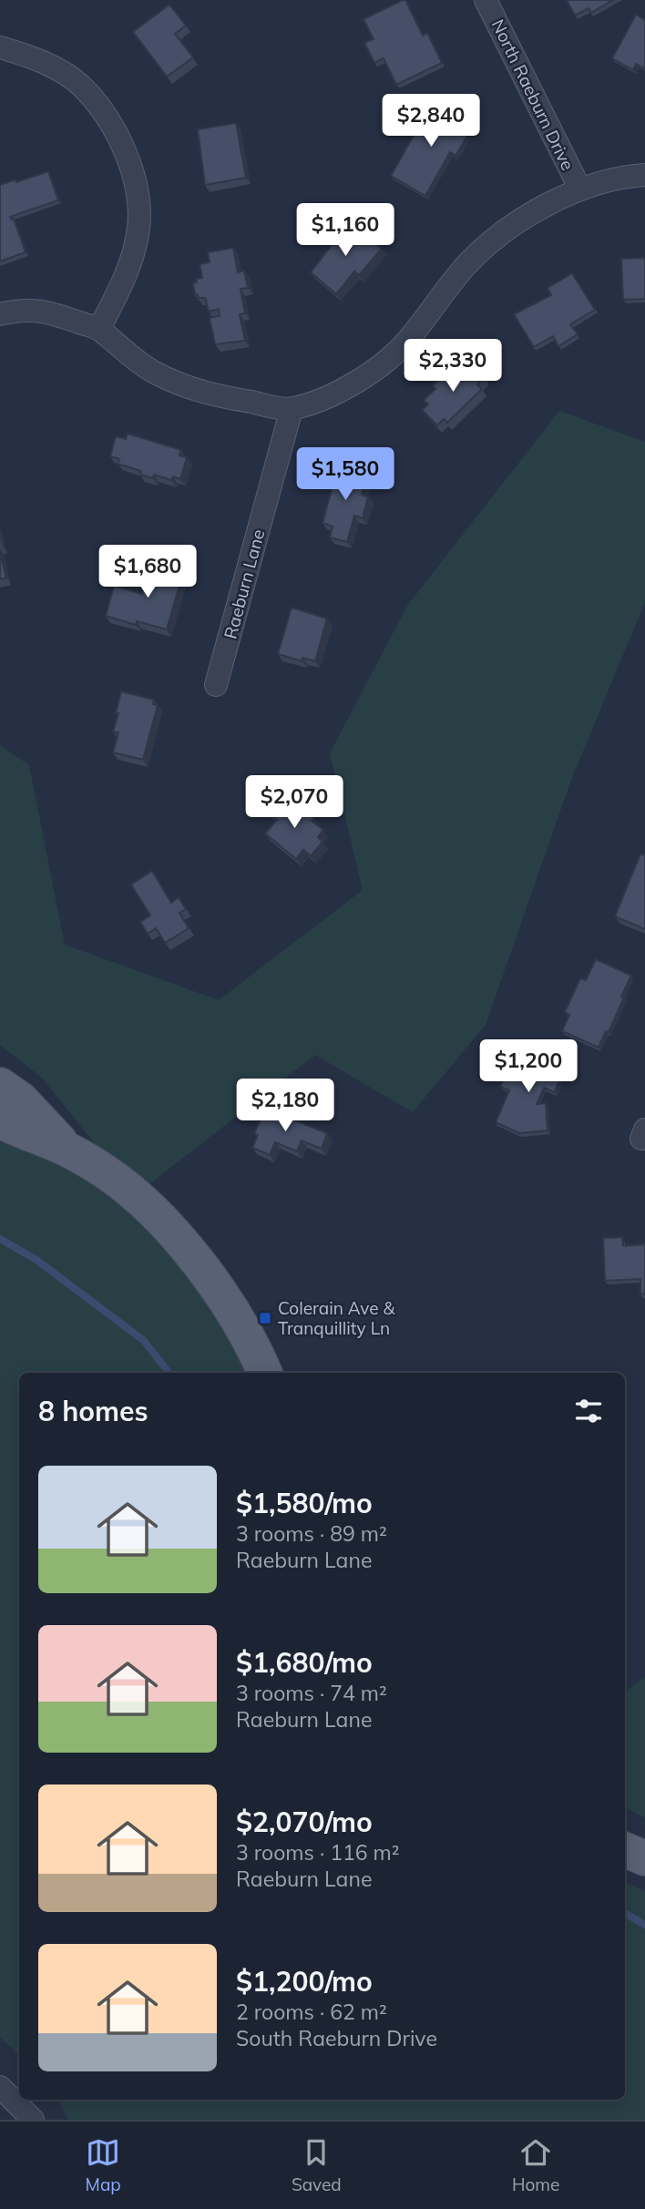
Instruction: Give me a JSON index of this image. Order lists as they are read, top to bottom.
{
  "streets": {
    "street": ["North Raeburn Drive", "Raeburn Lane"]
  },
  "places": {
    "transit": ["Colerain Ave & Tranquillity Ln"]
  },
  "page": {
    "price": [
      "$2,840",
      "$1,160",
      "$2,330",
      "$1,580",
      "$1,680",
      "$2,070",
      "$1,200",
      "$2,180"
    ],
    "heading": "8 homes",
    "list": [
      {
        "name": "$1,580/mo",
        "note": "3 rooms · 89 m² · Raeburn Lane"
      },
      {
        "name": "$1,680/mo",
        "note": "3 rooms · 74 m² · Raeburn Lane"
      },
      {
        "name": "$2,070/mo",
        "note": "3 rooms · 116 m² · Raeburn Lane"
      },
      {
        "name": "$1,200/mo",
        "note": "2 rooms · 62 m² · South Raeburn Drive"
      }
    ],
    "tabs": ["Map", "Saved", "Home"]
  }
}
